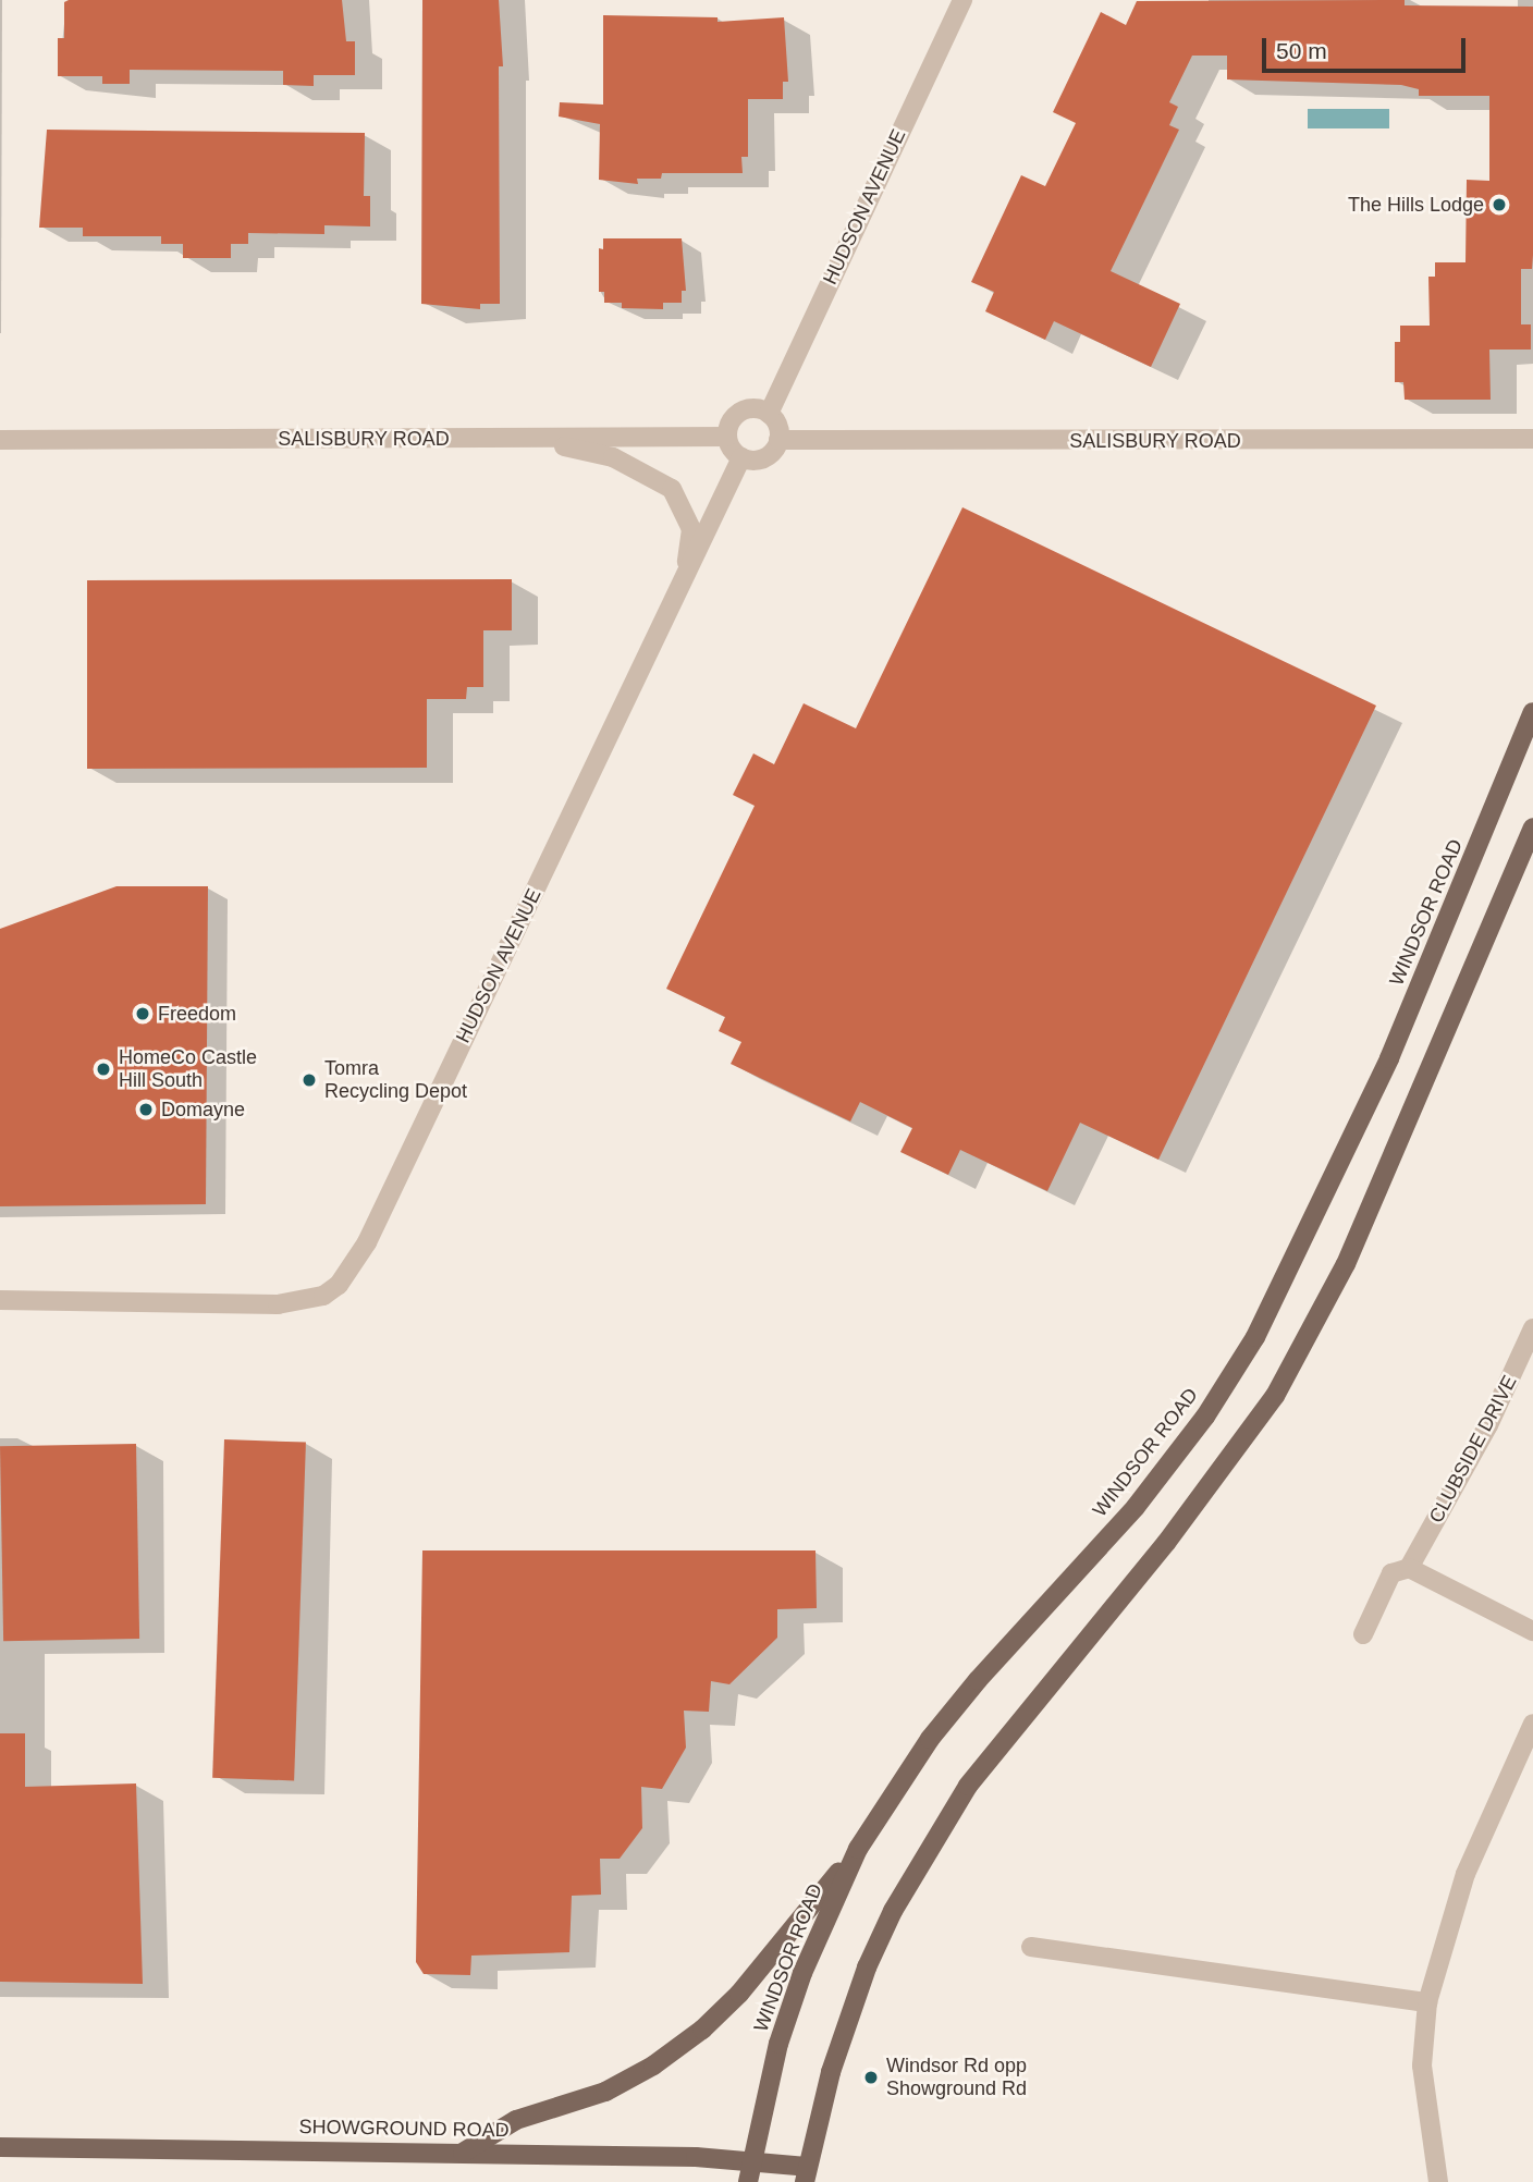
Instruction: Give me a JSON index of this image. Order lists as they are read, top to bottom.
{
  "streets": {
    "main road": ["WINDSOR ROAD", "SHOWGROUND ROAD"],
    "street": ["HUDSON AVENUE", "SALISBURY ROAD", "CLUBSIDE DRIVE"]
  },
  "crossings": [
    ["HUDSON AVENUE", "SALISBURY ROAD"],
    ["WINDSOR ROAD", "SHOWGROUND ROAD"]
  ],
  "places": [
    "The Hills Lodge",
    "Freedom",
    "HomeCo Castle Hill South",
    "Tomra Recycling Depot",
    "Domayne",
    "Windsor Rd opp Showground Rd"
  ],
  "scale_bar": "50 m"
}
